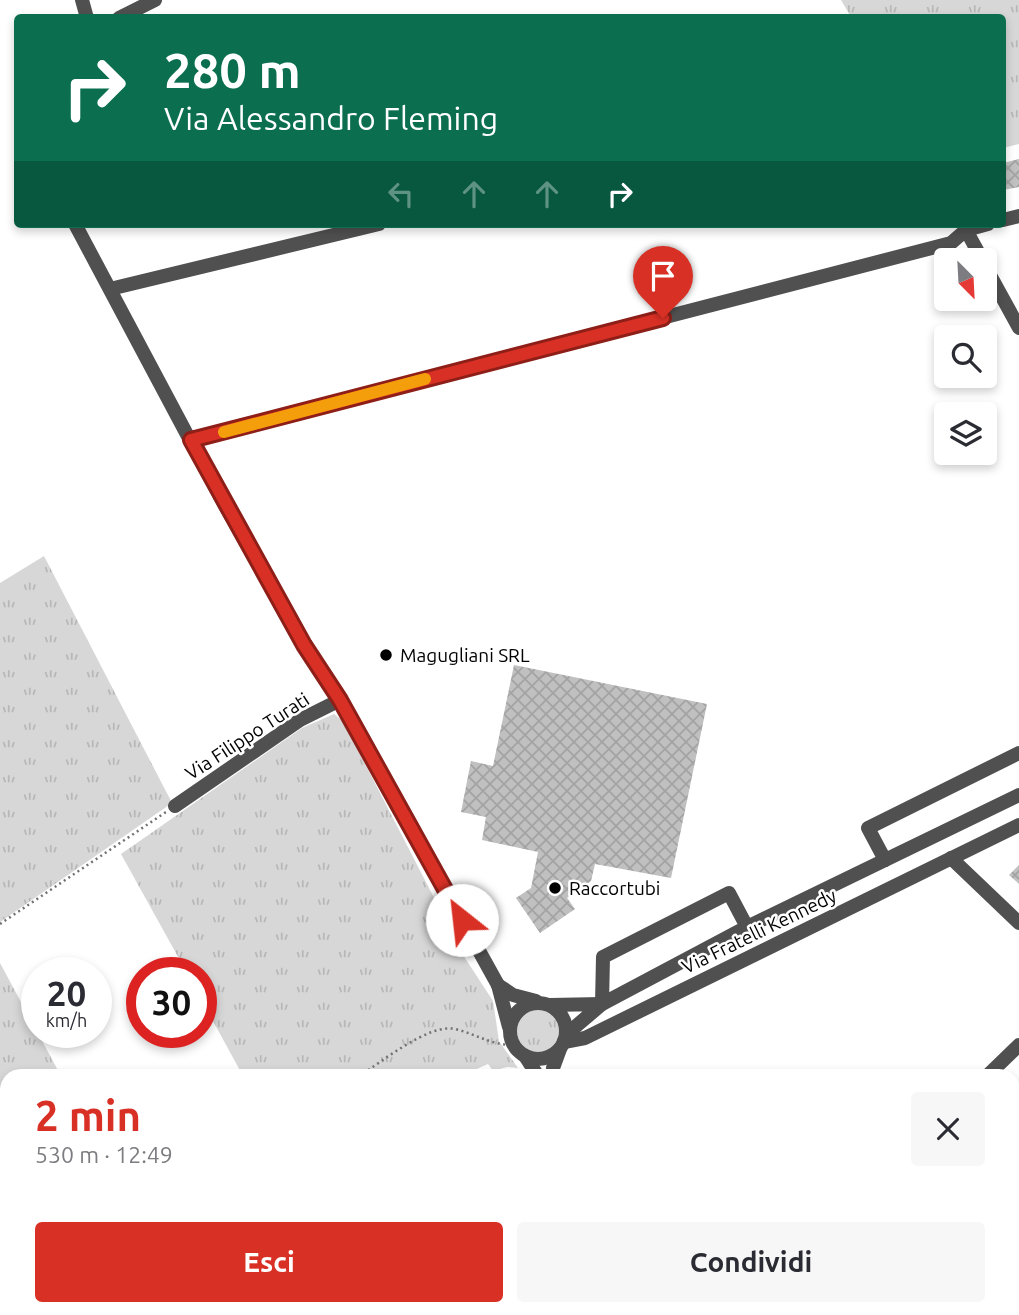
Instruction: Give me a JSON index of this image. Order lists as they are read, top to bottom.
{
  "streets": {
    "street": ["Via Filippo Turati", "Via Fratelli Kennedy"]
  },
  "places": ["Magugliani SRL", "Raccortubi"],
  "north": "bottom right",
  "page": {
    "turn": ["280 m", "Via Alessandro Fleming"],
    "speed": "20 km/h",
    "limit": "30",
    "heading": ["2 min", "530 m · 12:49"],
    "buttons": ["Esci", "Condividi"]
  }
}
